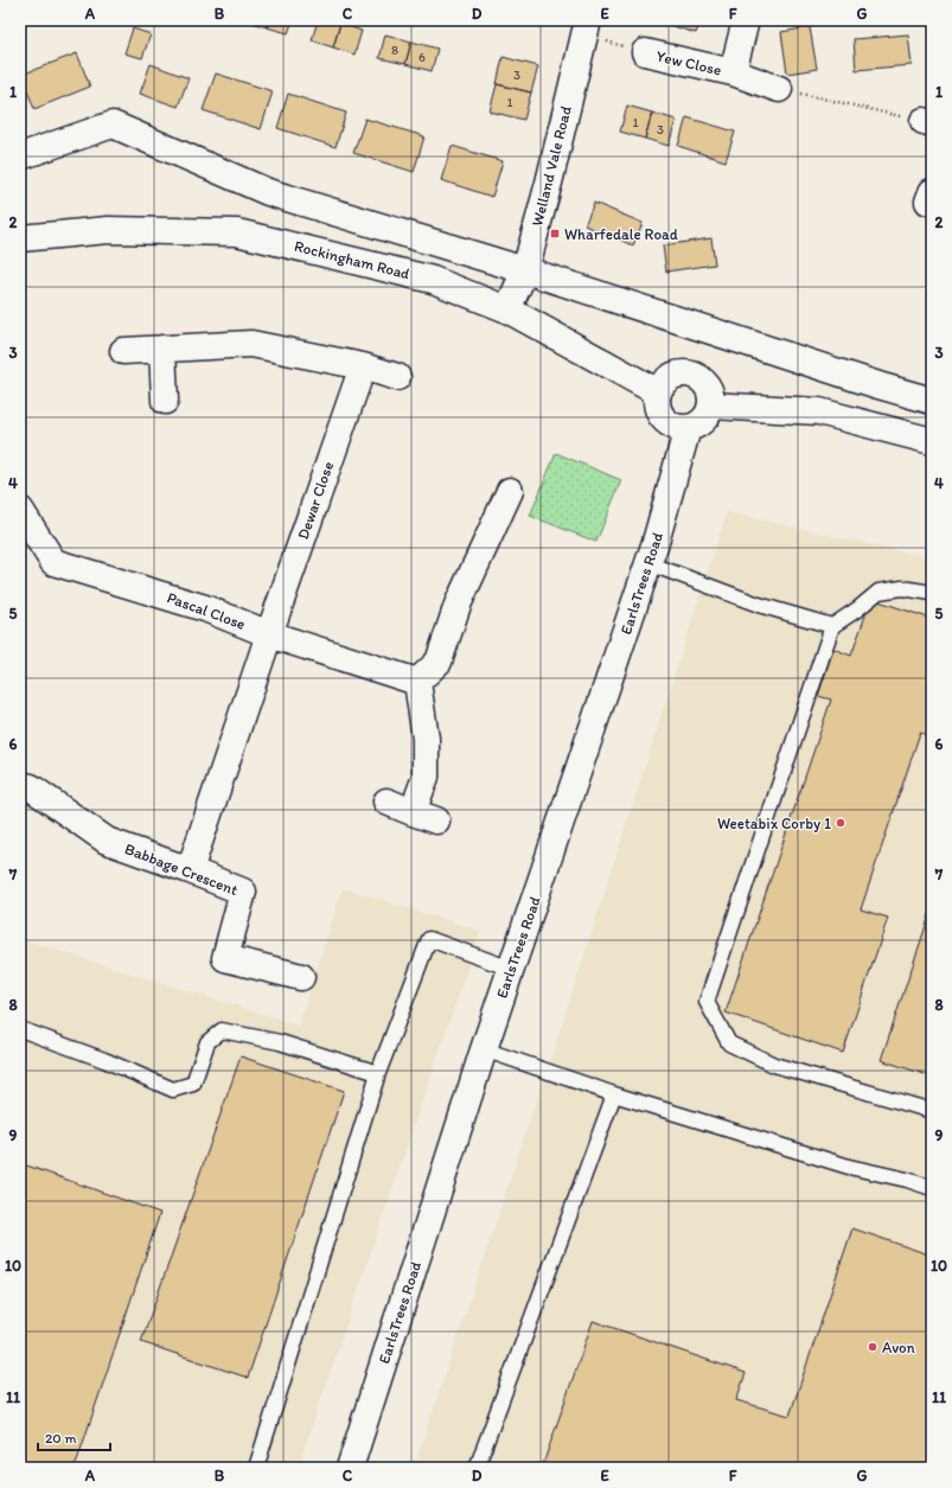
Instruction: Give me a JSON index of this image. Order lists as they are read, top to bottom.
{
  "streets": {
    "street": [
      "Yew Close",
      "Welland Vale Road",
      "Rockingham Road",
      "Dewar Close",
      "EarlsTrees Road",
      "Pascal Close",
      "Babbage Crescent"
    ]
  },
  "crossings": [
    ["Welland Vale Road", "Rockingham Road"],
    ["Rockingham Road", "EarlsTrees Road"],
    ["Dewar Close", "Pascal Close"],
    ["Dewar Close", "Babbage Crescent"]
  ],
  "places": {
    "transit": ["Wharfedale Road"],
    "other": ["Weetabix Corby 1", "Avon"]
  },
  "house_numbers": [
    "8",
    "6",
    "3",
    "1",
    "1",
    "3"
  ],
  "scale_bar": "20 m",
  "grid": {
    "columns": [
      "A",
      "B",
      "C",
      "D",
      "E",
      "F",
      "G"
    ],
    "rows": [
      "1",
      "2",
      "3",
      "4",
      "5",
      "6",
      "7",
      "8",
      "9",
      "10",
      "11"
    ]
  }
}
